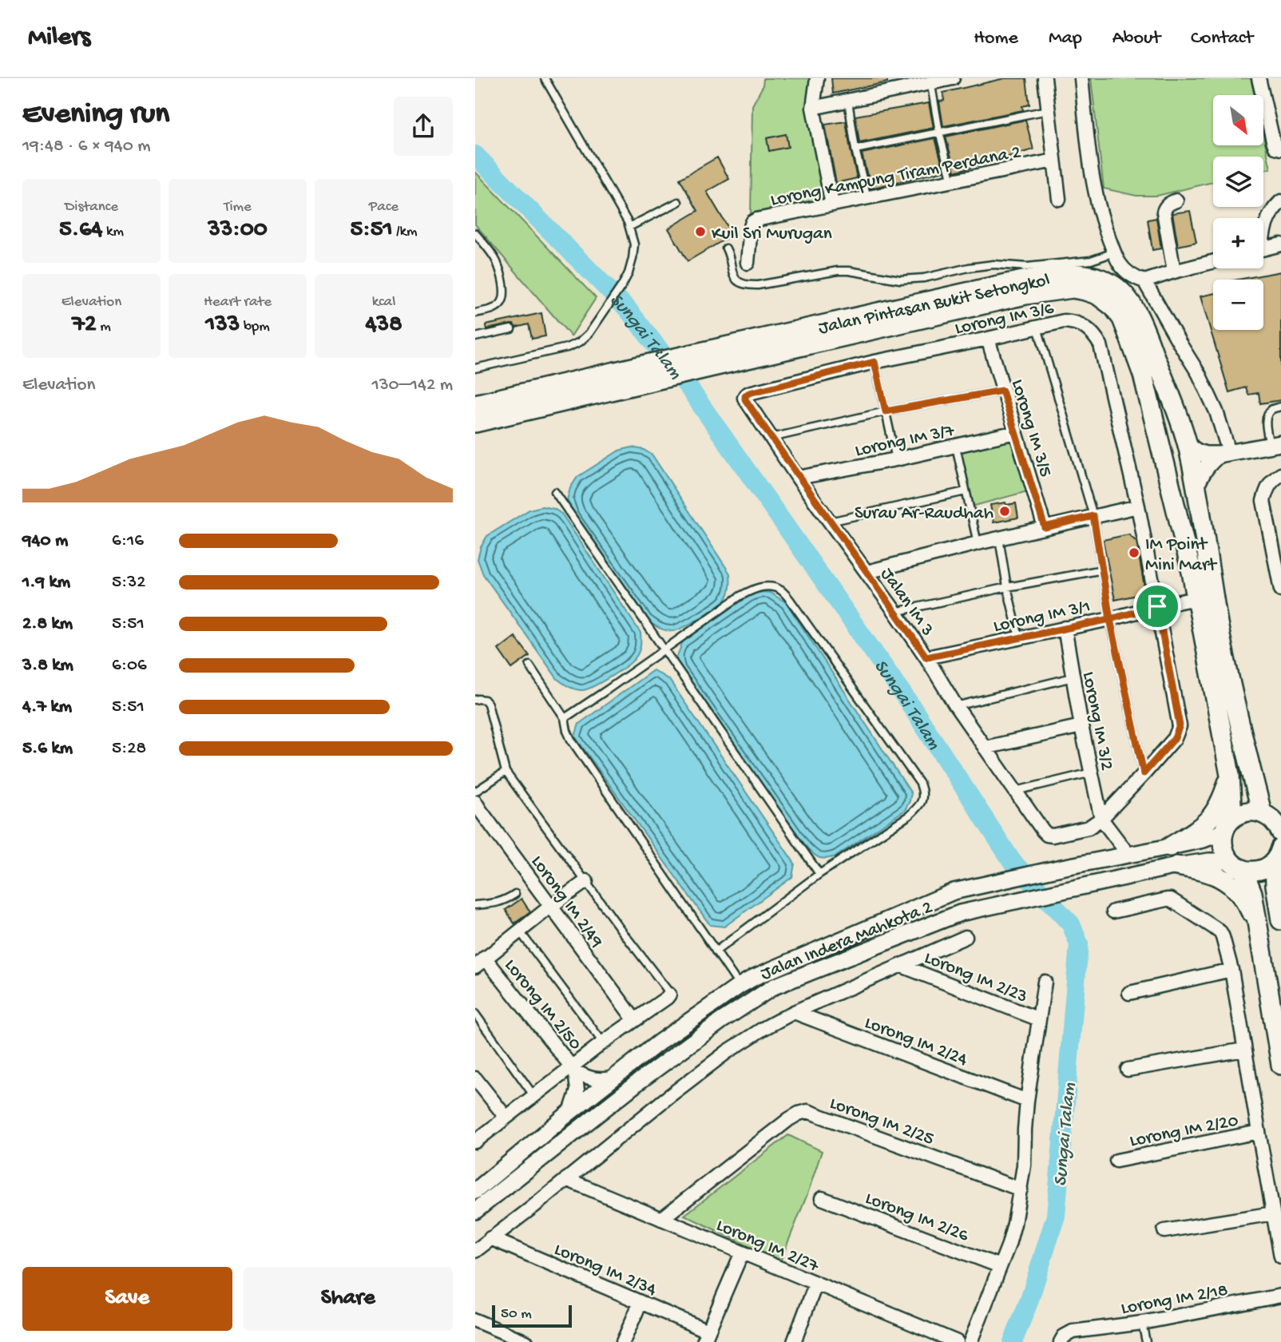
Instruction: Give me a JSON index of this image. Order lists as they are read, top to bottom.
{
  "streets": {
    "main road": ["Jalan Pintasan Bukit Setongkol"],
    "street": [
      "Lorong Kampung Tiram Perdana 2",
      "Lorong IM 3/6",
      "Lorong IM 3/5",
      "Lorong IM 3/7",
      "Jalan IM 3",
      "Lorong IM 3/1",
      "Lorong IM 3/2",
      "Lorong IM 2/49",
      "Jalan Indera Mahkota 2",
      "Lorong IM 2/23",
      "Lorong IM 2/50",
      "Lorong IM 2/24",
      "Lorong IM 2/25",
      "Lorong IM 2/20",
      "Lorong IM 2/26",
      "Lorong IM 2/27",
      "Lorong IM 2/34",
      "Lorong IM 2/18"
    ]
  },
  "crossings": [
    ["Jalan Pintasan Bukit Setongkol", "Lorong IM 3/1"],
    ["Jalan Pintasan Bukit Setongkol", "Jalan Indera Mahkota 2"],
    ["Lorong IM 3/6", "Lorong IM 3/5"],
    ["Lorong IM 3/6", "Jalan IM 3"],
    ["Lorong IM 3/6", "Lorong IM 3/1"],
    ["Lorong IM 3/6", "Lorong IM 3/2"],
    ["Lorong IM 3/5", "Lorong IM 3/7"],
    ["Lorong IM 3/7", "Jalan IM 3"],
    ["Jalan IM 3", "Lorong IM 3/1"],
    ["Jalan IM 3", "Lorong IM 3/2"],
    ["Lorong IM 3/1", "Lorong IM 3/2"],
    ["Lorong IM 2/25", "Lorong IM 2/27"]
  ],
  "water": ["Sungai Talam"],
  "places": ["Kuil Sri Murugan", "Surau Ar-Raudhah", "IM Point Mini Mart"],
  "scale_bar": "50 m",
  "north": "bottom right",
  "page": {
    "header": "Milers",
    "nav": [
      "Home",
      "Map",
      "About",
      "Contact"
    ],
    "heading": ["Evening run", "19:48 · 6 × 940 m"],
    "map_buttons": ["+", "−"],
    "stats": [
      ["Distance", "5.64 km"],
      ["Time", "33:00"],
      ["Pace", "5:51 /km"],
      ["Elevation", "72 m"],
      ["Heart rate", "133 bpm"],
      ["kcal", "438"]
    ],
    "chart": ["Elevation", "130–142 m"],
    "list": [
      {
        "name": "940 m",
        "note": "6:16"
      },
      {
        "name": "1.9 km",
        "note": "5:32"
      },
      {
        "name": "2.8 km",
        "note": "5:51"
      },
      {
        "name": "3.8 km",
        "note": "6:06"
      },
      {
        "name": "4.7 km",
        "note": "5:51"
      },
      {
        "name": "5.6 km",
        "note": "5:28"
      }
    ],
    "buttons": ["Save", "Share"],
    "scale": "50 m"
  }
}
